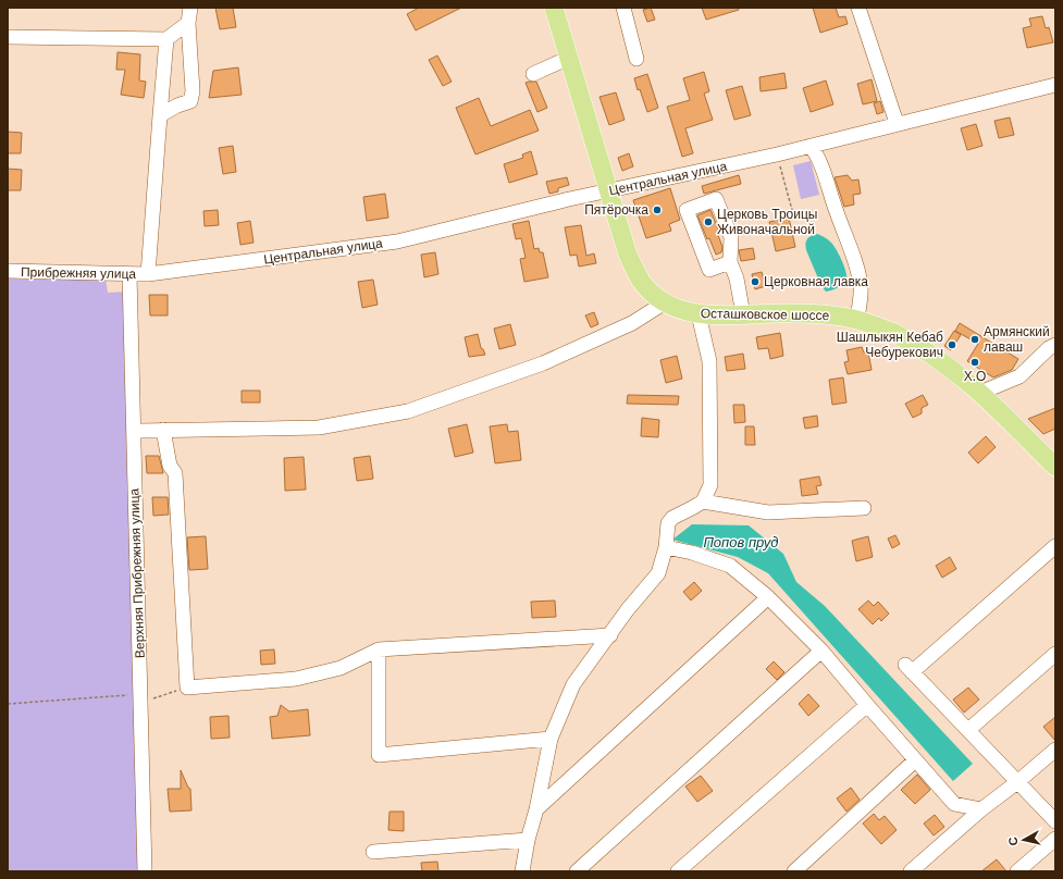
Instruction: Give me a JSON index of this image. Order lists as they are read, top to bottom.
{
  "streets": {
    "main road": ["Осташковское шоссе"],
    "street": ["Центральная улица", "Прибрежняя улица", "Верхняя Прибрежняя улица"]
  },
  "crossings": [
    ["Центральная улица", "Прибрежняя улица"],
    ["Центральная улица", "Осташковское шоссе"],
    ["Прибрежняя улица", "Верхняя Прибрежняя улица"]
  ],
  "water": ["Попов пруд"],
  "places": [
    "Пятёрочка",
    "Церковь Троицы Живоначальной",
    "Церковная лавка",
    "Армянский лаваш",
    "Шашлыкян Кебаб Чебурекович",
    "X.O"
  ],
  "north": "left"
}
